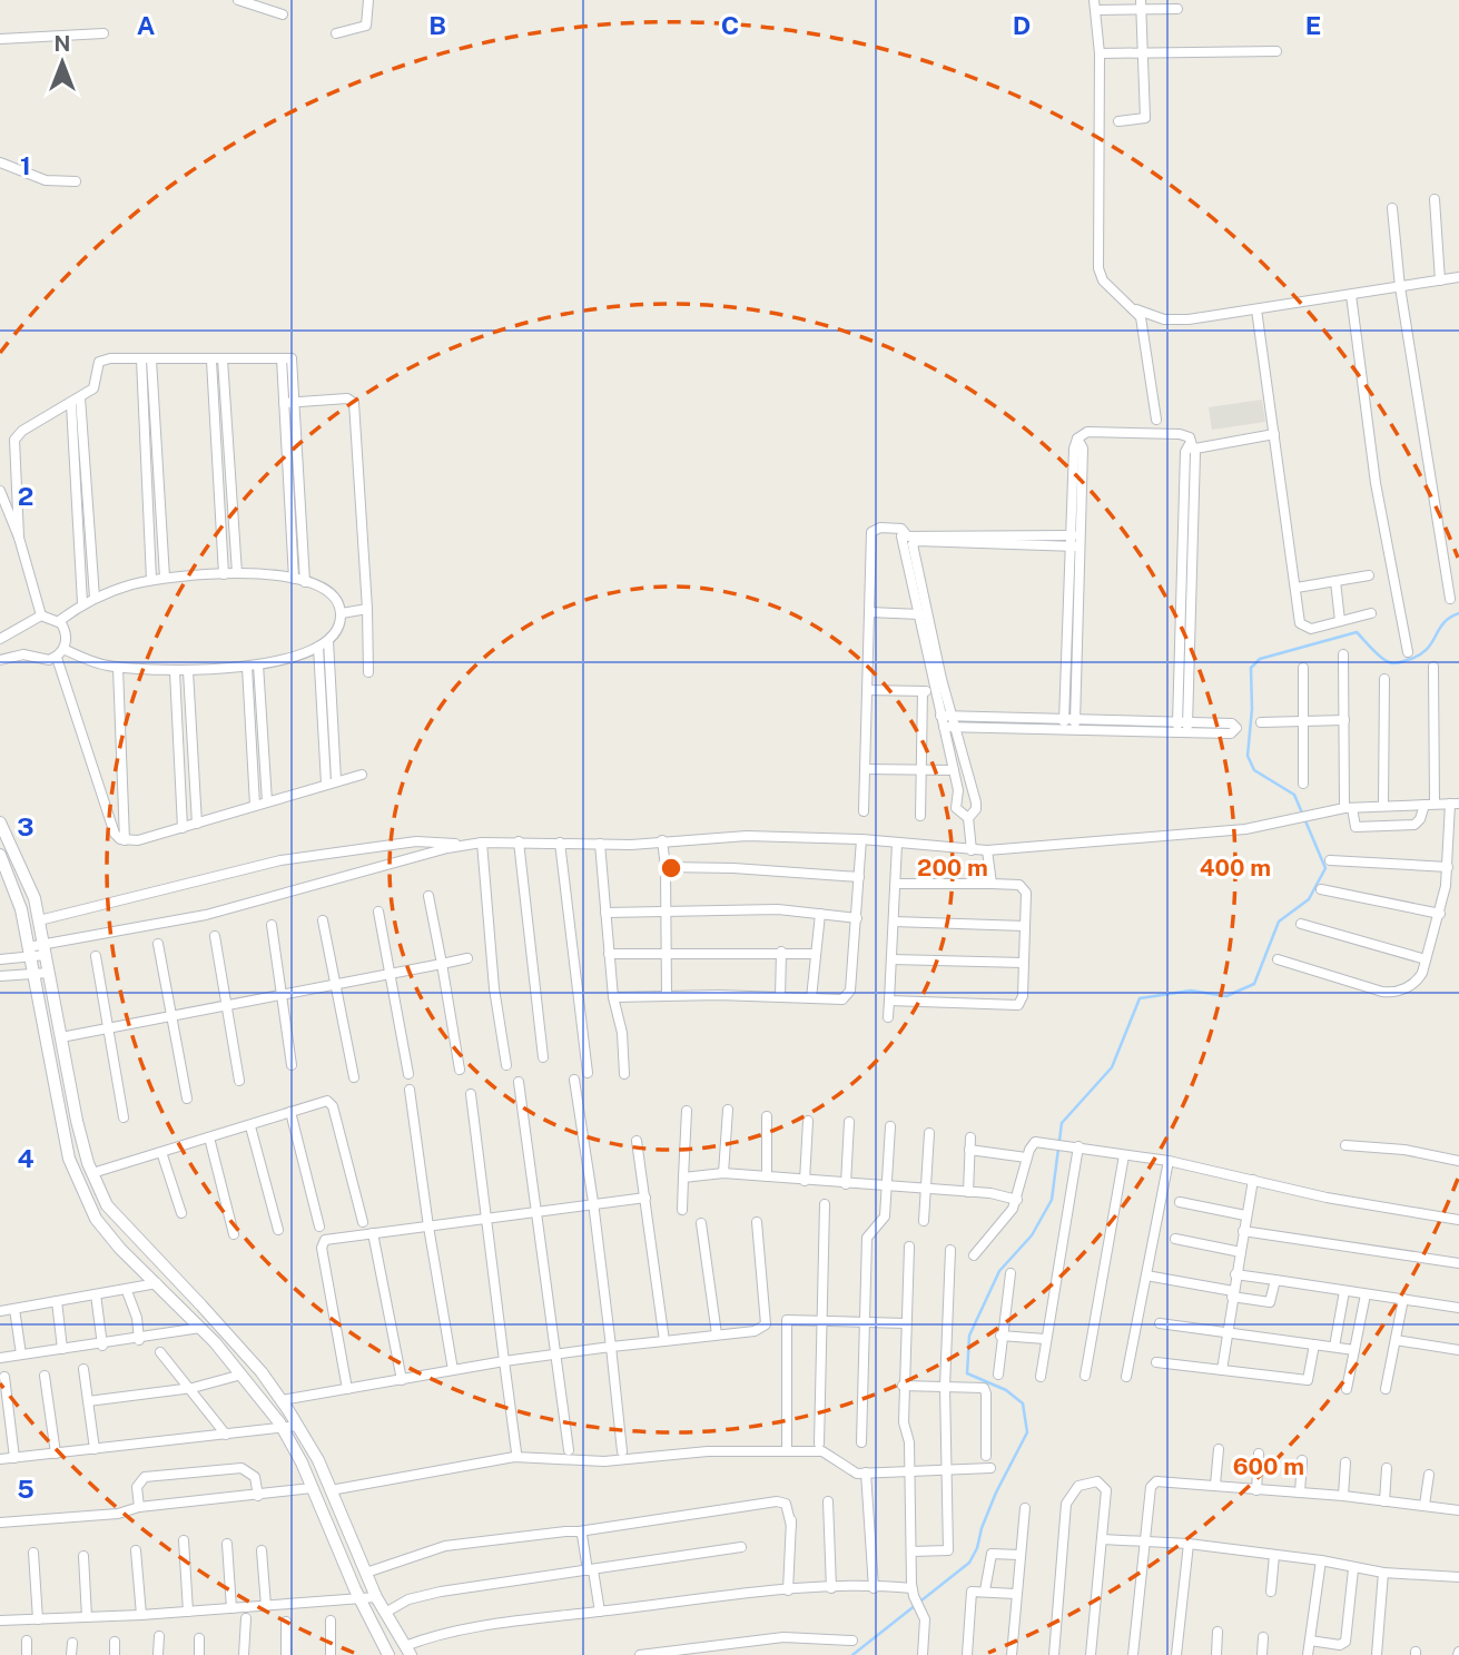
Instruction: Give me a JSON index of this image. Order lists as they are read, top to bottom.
{
  "north": "top",
  "grid": {
    "columns": [
      "A",
      "B",
      "C",
      "D",
      "E"
    ],
    "rows": [
      "1",
      "2",
      "3",
      "4",
      "5"
    ]
  },
  "rings": ["200 m", "400 m", "600 m"]
}
